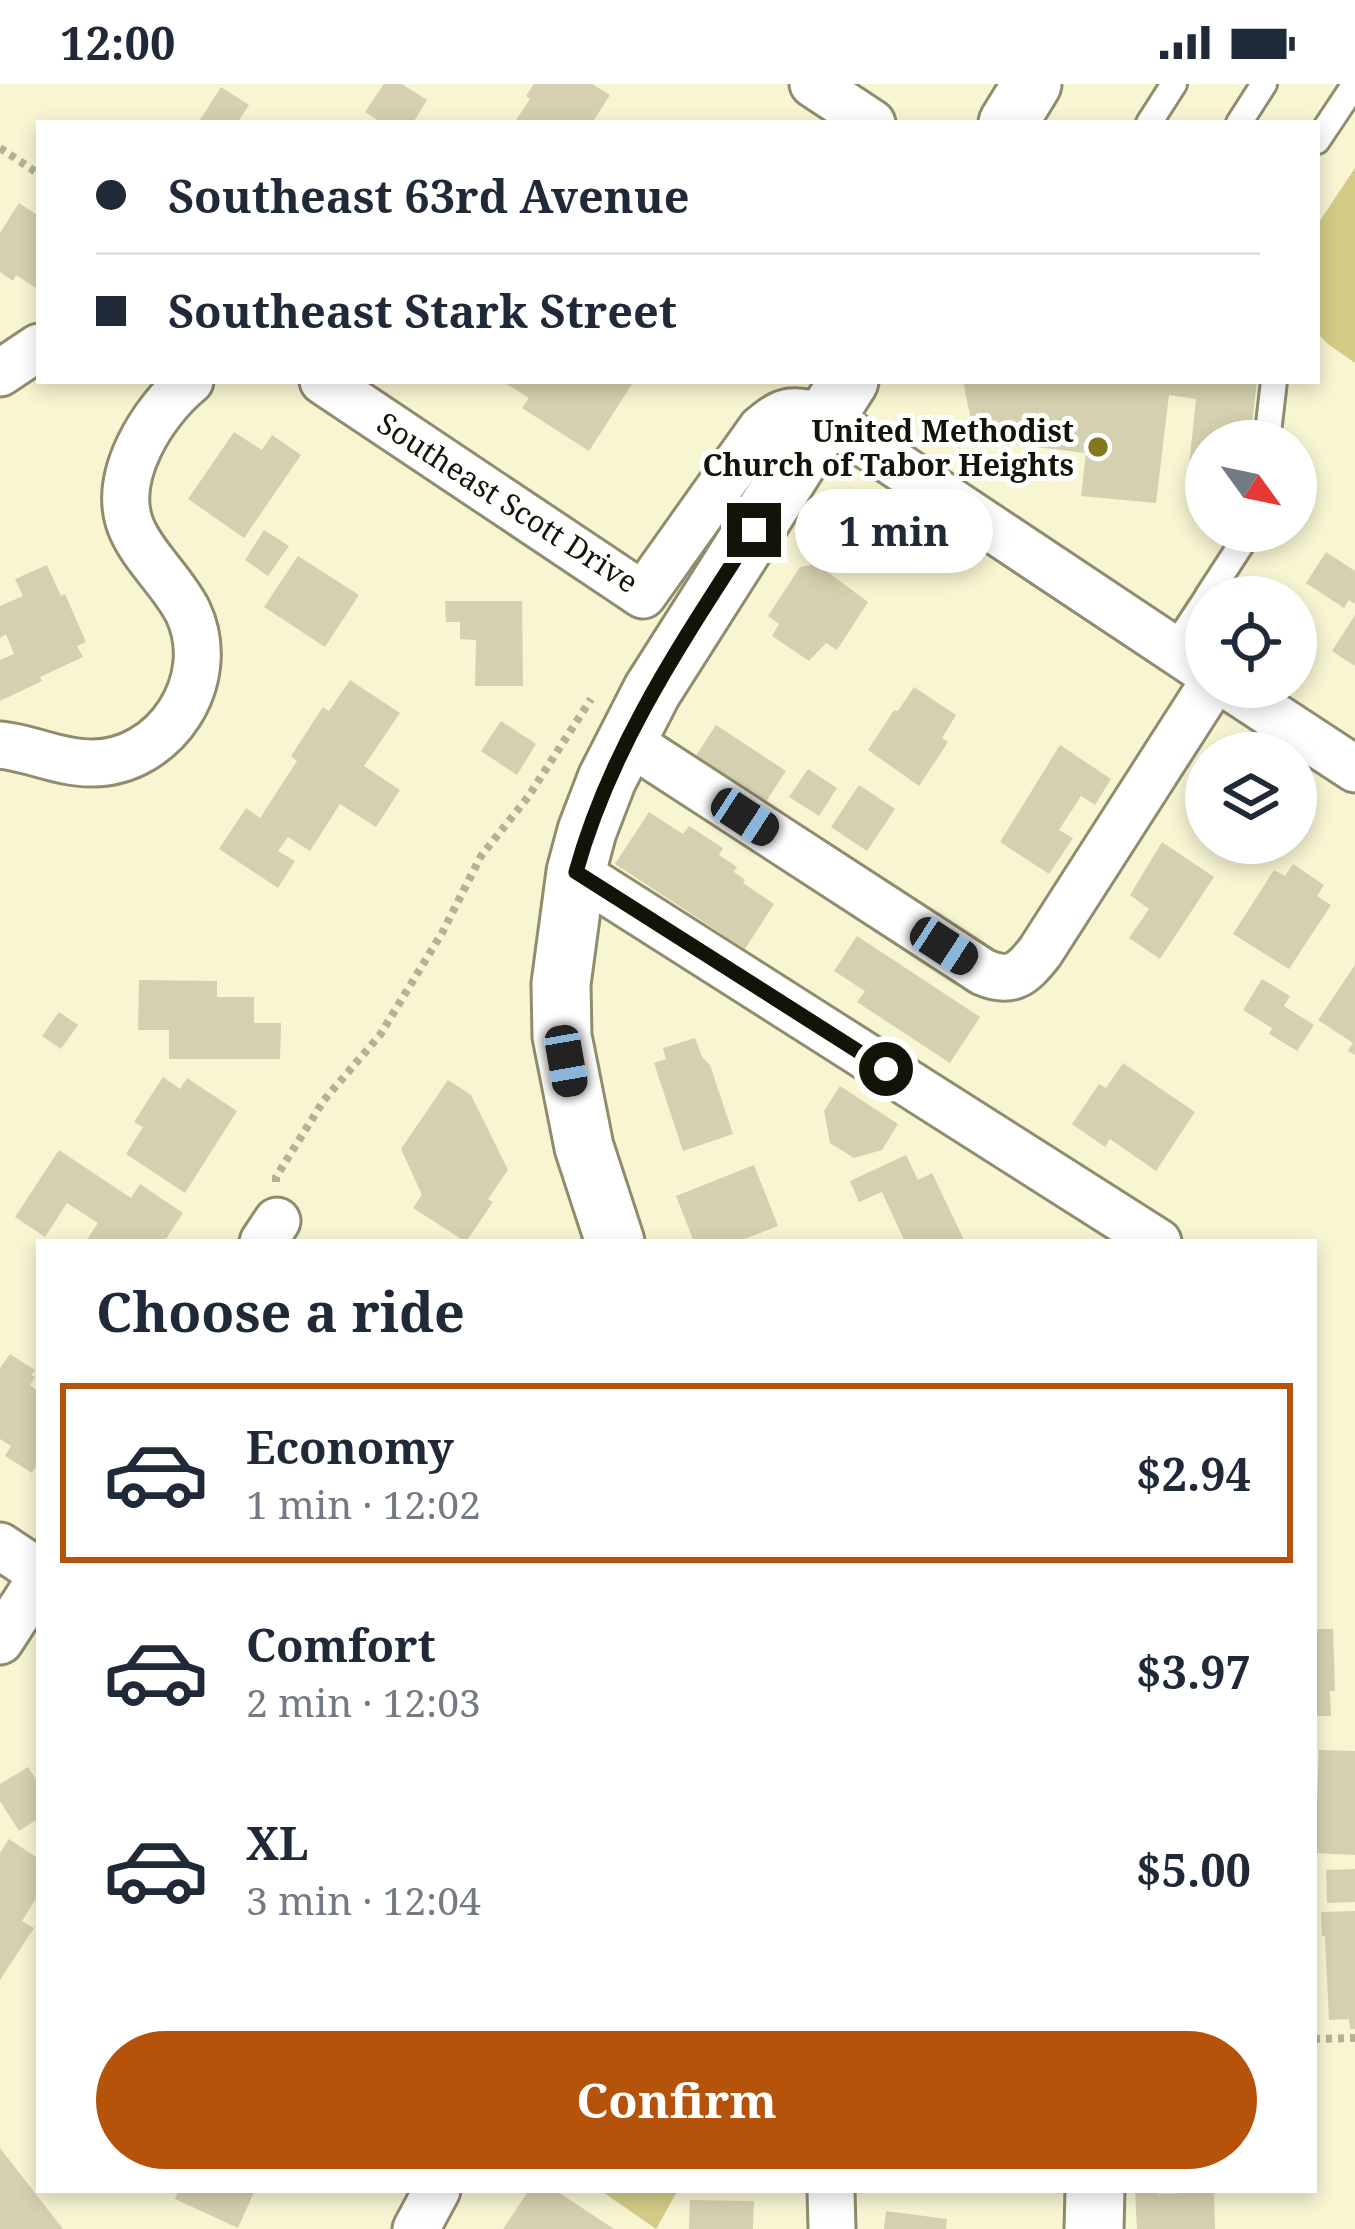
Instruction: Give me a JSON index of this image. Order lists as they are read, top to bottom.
{
  "streets": {
    "street": ["Southeast Scott Drive"]
  },
  "places": ["United Methodist Church of Tabor Heights"],
  "north": "bottom right",
  "page": {
    "status": "12:00",
    "banner": ["Southeast 63rd Avenue", "Southeast Stark Street"],
    "bubble": "1 min",
    "heading": "Choose a ride",
    "list": [
      {
        "name": "Economy",
        "note": "1 min · 12:02",
        "value": "$2.94"
      },
      {
        "name": "Comfort",
        "note": "2 min · 12:03",
        "value": "$3.97"
      },
      {
        "name": "XL",
        "note": "3 min · 12:04",
        "value": "$5.00"
      }
    ],
    "buttons": "Confirm"
  }
}
